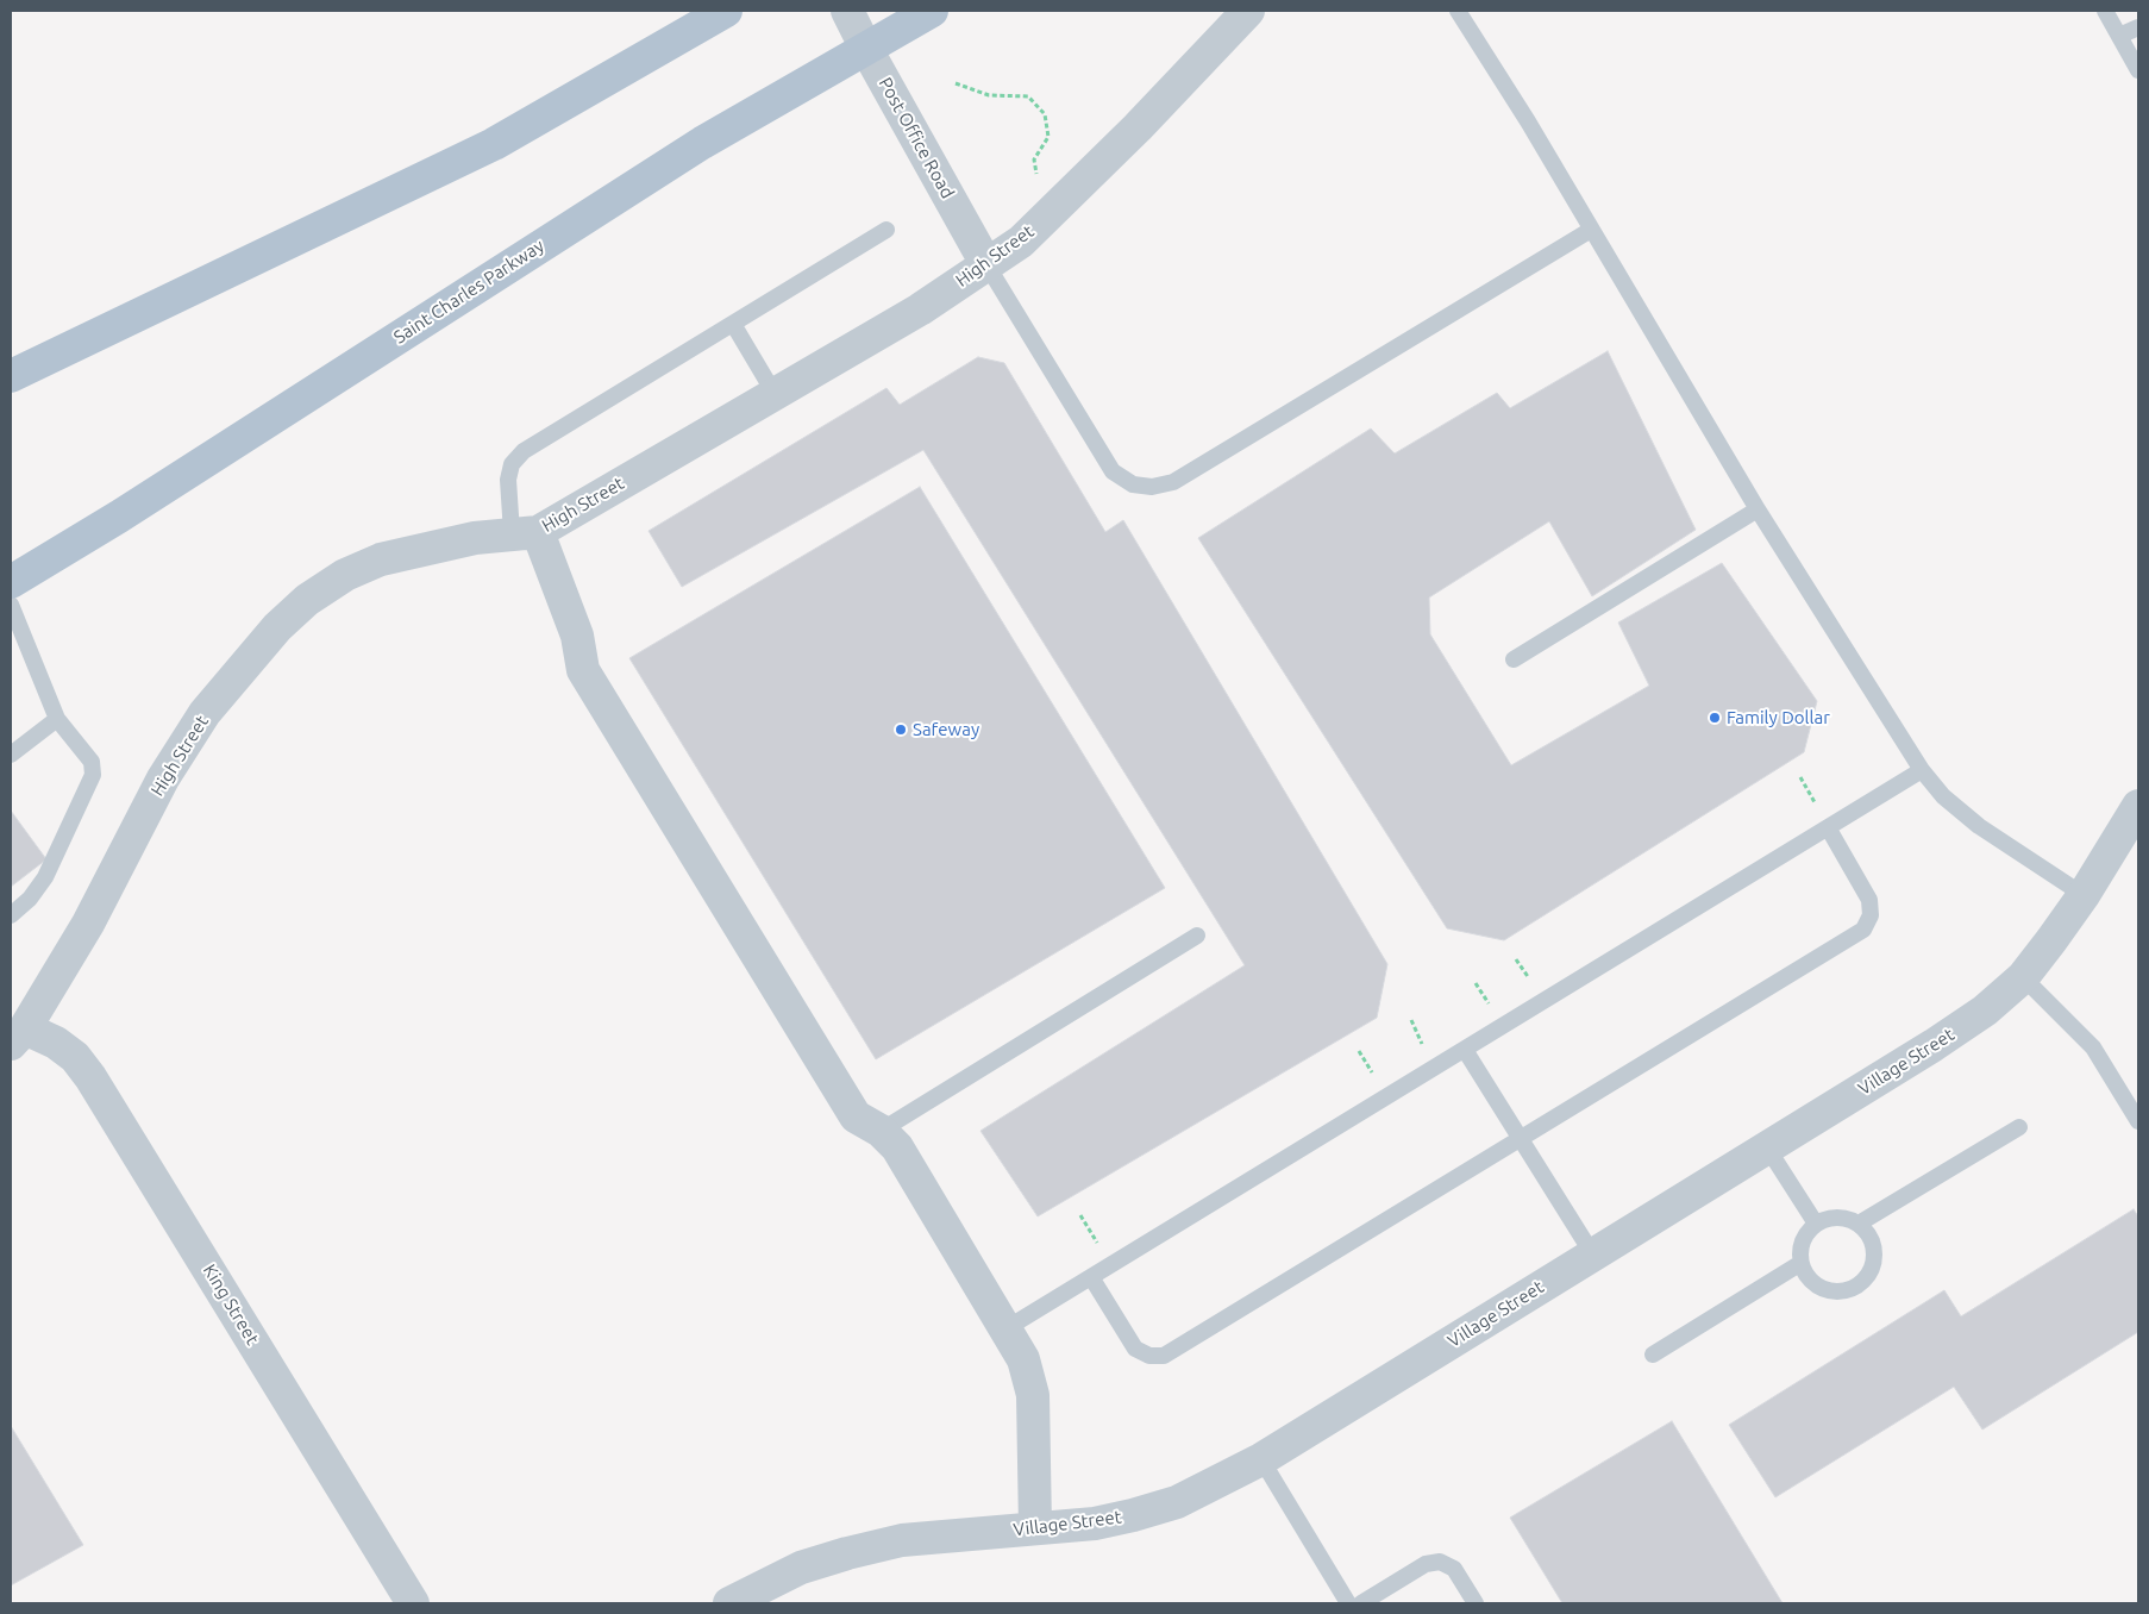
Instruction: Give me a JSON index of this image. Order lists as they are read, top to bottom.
{
  "streets": {
    "main road": ["Saint Charles Parkway"],
    "street": [
      "Post Office Road",
      "High Street",
      "Village Street",
      "King Street"
    ]
  },
  "crossings": [
    ["Post Office Road", "High Street"],
    ["Post Office Road", "Saint Charles Parkway"],
    ["High Street", "King Street"]
  ],
  "places": ["Family Dollar", "Safeway"]
}
